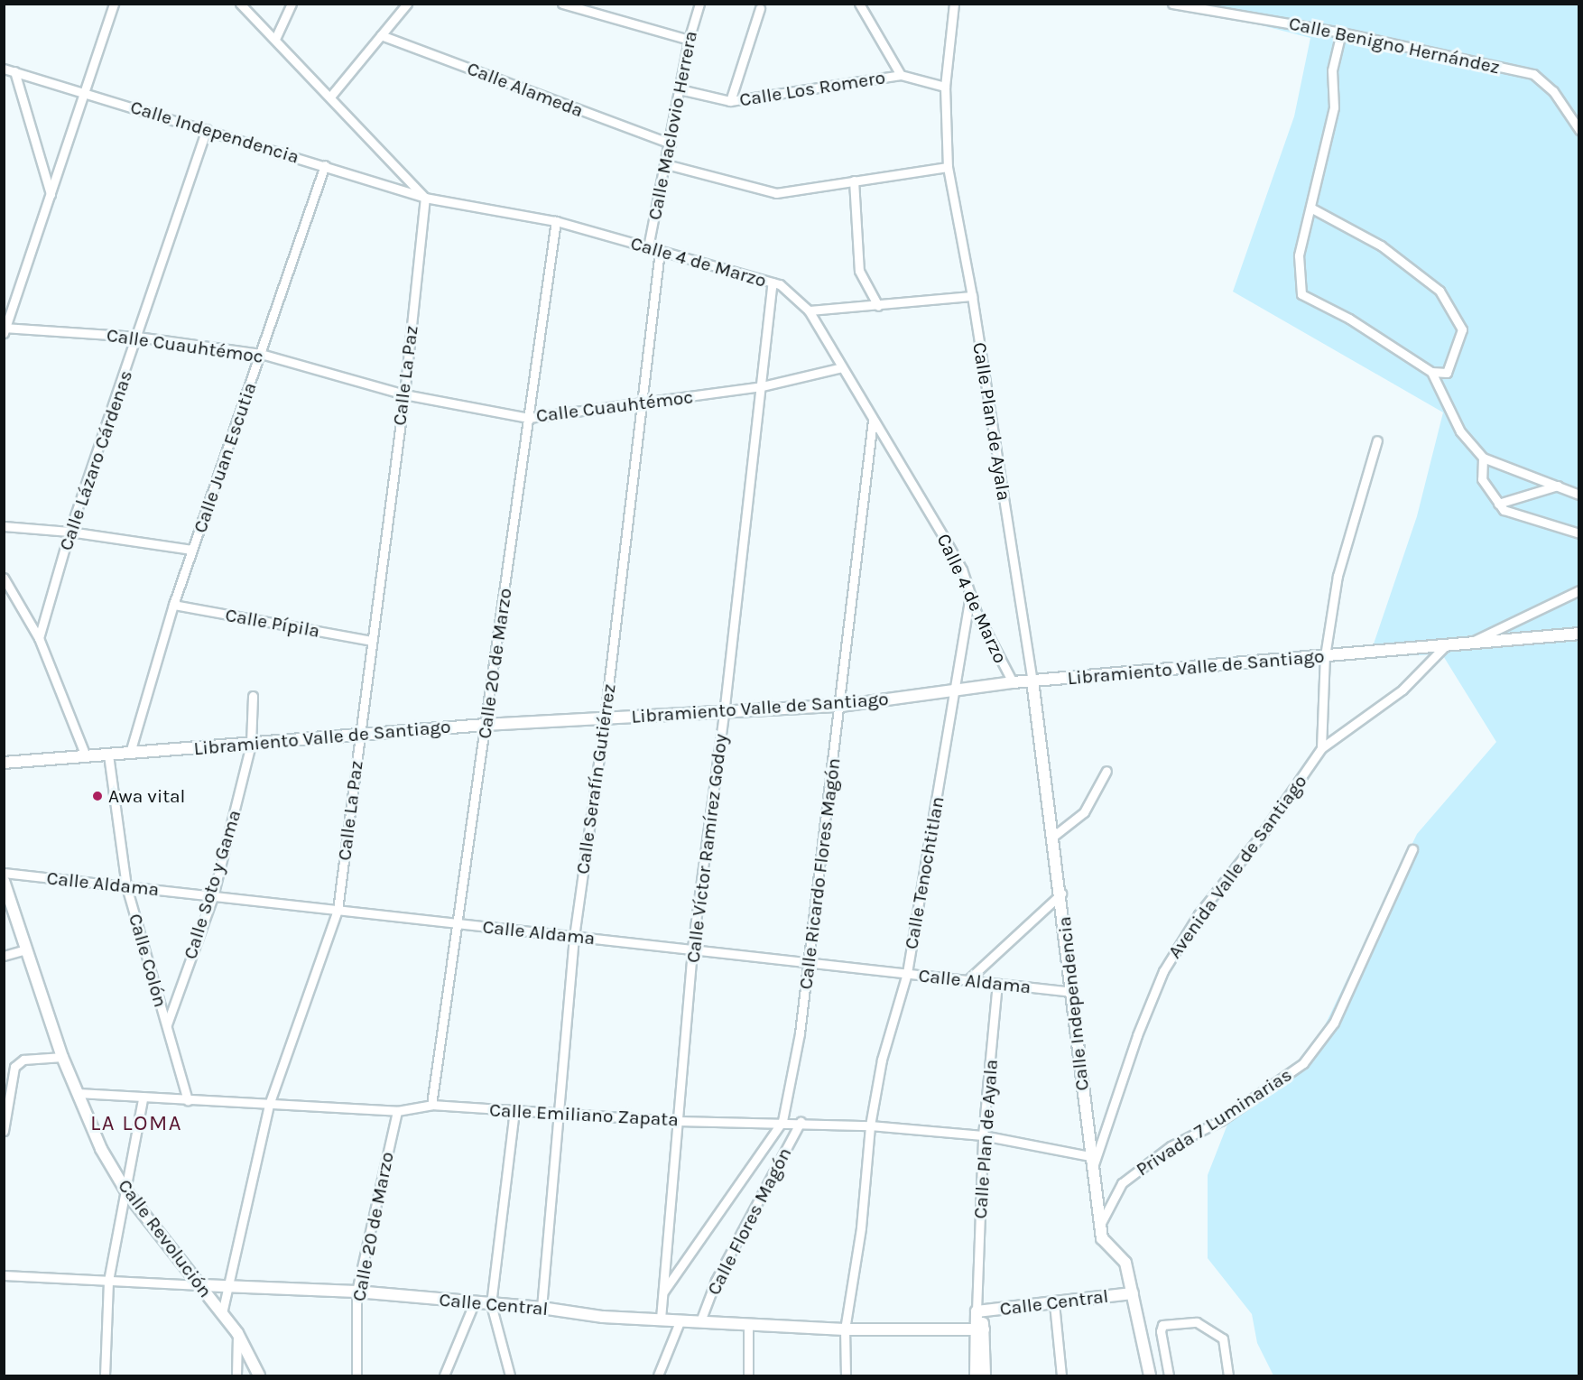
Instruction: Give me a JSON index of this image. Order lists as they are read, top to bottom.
{
  "streets": {
    "street": [
      "Calle Benigno Hernández",
      "Calle Los Romero",
      "Calle Alameda",
      "Calle Maclovio Herrera",
      "Calle Independencia",
      "Calle 4 de Marzo",
      "Calle Cuauhtémoc",
      "Calle La Paz",
      "Calle Plan de Ayala",
      "Calle Juan Escutia",
      "Calle Lázaro Cárdenas",
      "Calle Pípila",
      "Calle 20 de Marzo",
      "Libramiento Valle de Santiago",
      "Calle Serafín Gutiérrez",
      "Calle Víctor Ramírez Godoy",
      "Avenida Valle de Santiago",
      "Calle Tenochtitlan",
      "Calle Ricardo Flores Magón",
      "Calle Aldama",
      "Calle Soto y Gama",
      "Calle Colón",
      "Calle Emiliano Zapata",
      "Privada 7 Luminarias",
      "Calle Flores Magón",
      "Calle Revolución",
      "Calle Central"
    ]
  },
  "crossings": [
    ["Calle Los Romero", "Calle Maclovio Herrera"],
    ["Calle Los Romero", "Calle Plan de Ayala"],
    ["Calle Alameda", "Calle Maclovio Herrera"],
    ["Calle Maclovio Herrera", "Calle 4 de Marzo"],
    ["Calle Independencia", "Calle 4 de Marzo"],
    ["Calle Independencia", "Calle La Paz"],
    ["Calle Independencia", "Calle Plan de Ayala"],
    ["Calle Independencia", "Calle Juan Escutia"],
    ["Calle Independencia", "Calle Lázaro Cárdenas"],
    ["Calle Independencia", "Avenida Valle de Santiago"],
    ["Calle Independencia", "Calle Aldama"],
    ["Calle Independencia", "Calle Emiliano Zapata"],
    ["Calle Independencia", "Privada 7 Luminarias"],
    ["Calle Independencia", "Calle Central"],
    ["Calle 4 de Marzo", "Calle Cuauhtémoc"],
    ["Calle 4 de Marzo", "Calle La Paz"],
    ["Calle 4 de Marzo", "Calle 20 de Marzo"],
    ["Calle 4 de Marzo", "Libramiento Valle de Santiago"],
    ["Calle 4 de Marzo", "Calle Serafín Gutiérrez"],
    ["Calle 4 de Marzo", "Calle Víctor Ramírez Godoy"],
    ["Calle 4 de Marzo", "Calle Tenochtitlan"],
    ["Calle 4 de Marzo", "Calle Ricardo Flores Magón"],
    ["Calle Cuauhtémoc", "Calle La Paz"],
    ["Calle Cuauhtémoc", "Calle Juan Escutia"],
    ["Calle Cuauhtémoc", "Calle Lázaro Cárdenas"],
    ["Calle Cuauhtémoc", "Calle 20 de Marzo"],
    ["Calle Cuauhtémoc", "Calle Serafín Gutiérrez"],
    ["Calle Cuauhtémoc", "Calle Víctor Ramírez Godoy"],
    ["Calle La Paz", "Calle Pípila"],
    ["Calle La Paz", "Libramiento Valle de Santiago"],
    ["Calle La Paz", "Calle Aldama"],
    ["Calle La Paz", "Calle Emiliano Zapata"],
    ["Calle La Paz", "Calle Revolución"],
    ["Calle La Paz", "Calle Central"],
    ["Calle Plan de Ayala", "Libramiento Valle de Santiago"],
    ["Calle Plan de Ayala", "Calle Aldama"],
    ["Calle Plan de Ayala", "Calle Emiliano Zapata"],
    ["Calle Plan de Ayala", "Calle Central"],
    ["Calle Juan Escutia", "Calle Pípila"],
    ["Calle Juan Escutia", "Libramiento Valle de Santiago"],
    ["Calle 20 de Marzo", "Libramiento Valle de Santiago"],
    ["Calle 20 de Marzo", "Calle Aldama"],
    ["Calle 20 de Marzo", "Calle Emiliano Zapata"],
    ["Calle 20 de Marzo", "Calle Central"],
    ["Libramiento Valle de Santiago", "Calle Serafín Gutiérrez"],
    ["Libramiento Valle de Santiago", "Calle Víctor Ramírez Godoy"],
    ["Libramiento Valle de Santiago", "Avenida Valle de Santiago"],
    ["Libramiento Valle de Santiago", "Calle Tenochtitlan"],
    ["Libramiento Valle de Santiago", "Calle Ricardo Flores Magón"],
    ["Libramiento Valle de Santiago", "Calle Soto y Gama"],
    ["Libramiento Valle de Santiago", "Calle Colón"],
    ["Calle Serafín Gutiérrez", "Calle Aldama"],
    ["Calle Serafín Gutiérrez", "Calle Emiliano Zapata"],
    ["Calle Serafín Gutiérrez", "Calle Central"],
    ["Calle Víctor Ramírez Godoy", "Calle Ricardo Flores Magón"],
    ["Calle Víctor Ramírez Godoy", "Calle Aldama"],
    ["Calle Víctor Ramírez Godoy", "Calle Emiliano Zapata"],
    ["Calle Víctor Ramírez Godoy", "Calle Central"],
    ["Calle Tenochtitlan", "Calle Aldama"],
    ["Calle Tenochtitlan", "Calle Emiliano Zapata"],
    ["Calle Tenochtitlan", "Calle Central"],
    ["Calle Ricardo Flores Magón", "Calle Aldama"],
    ["Calle Ricardo Flores Magón", "Calle Emiliano Zapata"],
    ["Calle Aldama", "Calle Soto y Gama"],
    ["Calle Aldama", "Calle Colón"],
    ["Calle Soto y Gama", "Calle Colón"],
    ["Calle Colón", "Calle Emiliano Zapata"],
    ["Calle Emiliano Zapata", "Calle Flores Magón"],
    ["Calle Emiliano Zapata", "Calle Revolución"],
    ["Calle Flores Magón", "Calle Central"],
    ["Calle Revolución", "Calle Central"]
  ],
  "districts": ["LA LOMA"],
  "places": ["Awa vital"]
}
